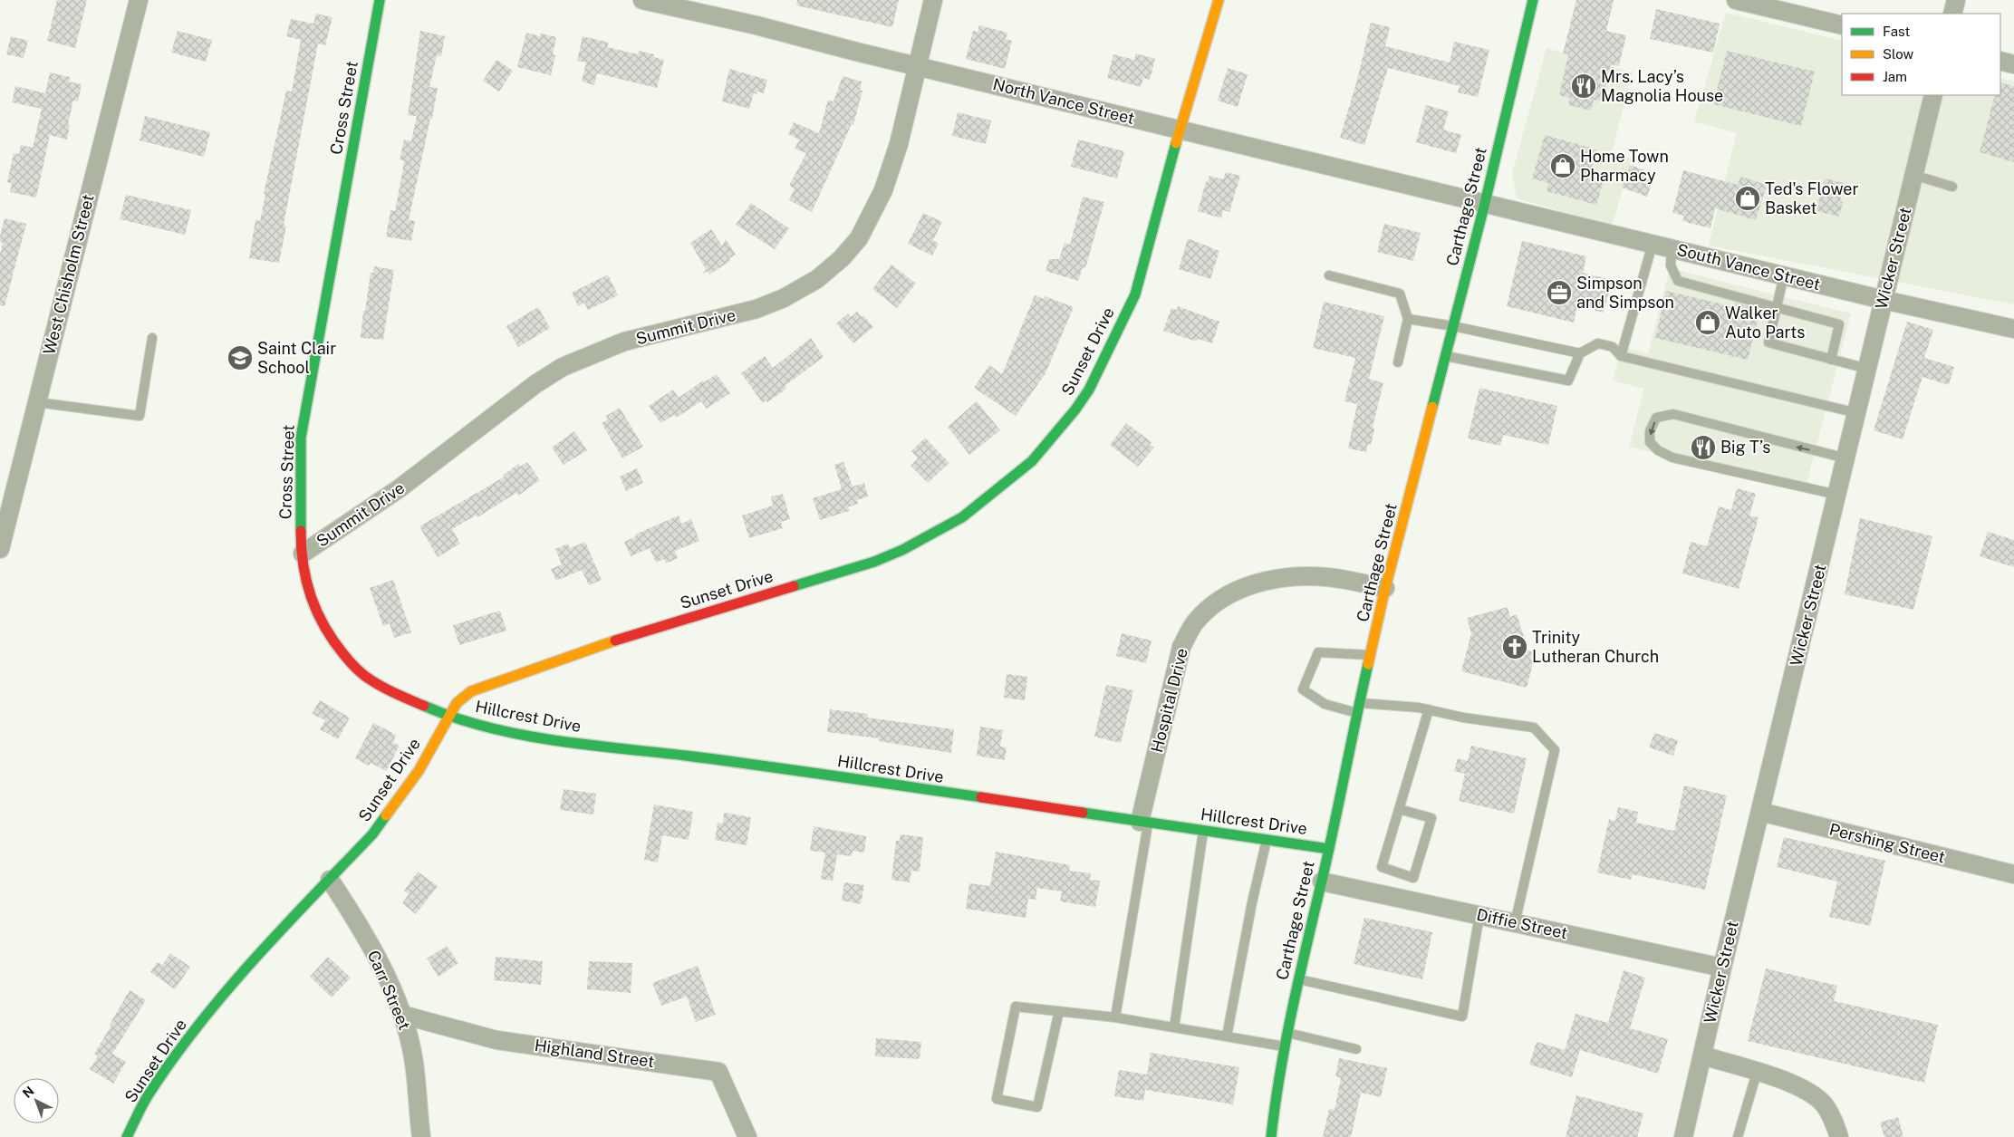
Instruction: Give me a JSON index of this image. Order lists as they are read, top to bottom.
{
  "streets": {
    "street": [
      "North Vance Street",
      "Cross Street",
      "Carthage Street",
      "Wicker Street",
      "South Vance Street",
      "West Chisholm Street",
      "Summit Drive",
      "Sunset Drive",
      "Hospital Drive",
      "Hillcrest Drive",
      "Pershing Street",
      "Diffie Street",
      "Carr Street",
      "Highland Street"
    ]
  },
  "crossings": [
    ["North Vance Street", "Carthage Street"],
    ["North Vance Street", "South Vance Street"],
    ["North Vance Street", "Summit Drive"],
    ["North Vance Street", "Sunset Drive"],
    ["Cross Street", "Summit Drive"],
    ["Cross Street", "Sunset Drive"],
    ["Cross Street", "Hillcrest Drive"],
    ["Carthage Street", "South Vance Street"],
    ["Carthage Street", "Hospital Drive"],
    ["Carthage Street", "Hillcrest Drive"],
    ["Carthage Street", "Diffie Street"],
    ["Wicker Street", "South Vance Street"],
    ["Wicker Street", "Pershing Street"],
    ["Wicker Street", "Diffie Street"],
    ["Sunset Drive", "Hillcrest Drive"],
    ["Sunset Drive", "Carr Street"],
    ["Hospital Drive", "Hillcrest Drive"],
    ["Carr Street", "Highland Street"]
  ],
  "places": {
    "restaurant": ["Mrs. Lacy’s Magnolia House", "Big T’s"],
    "shop": ["Home Town Pharmacy", "Ted's Flower Basket", "Walker Auto Parts"],
    "office": ["Simpson and Simpson"],
    "school or university": ["Saint Clair School"],
    "church": ["Trinity Lutheran Church"]
  },
  "legend": ["Fast", "Slow", "Jam"],
  "north": "top left"
}
